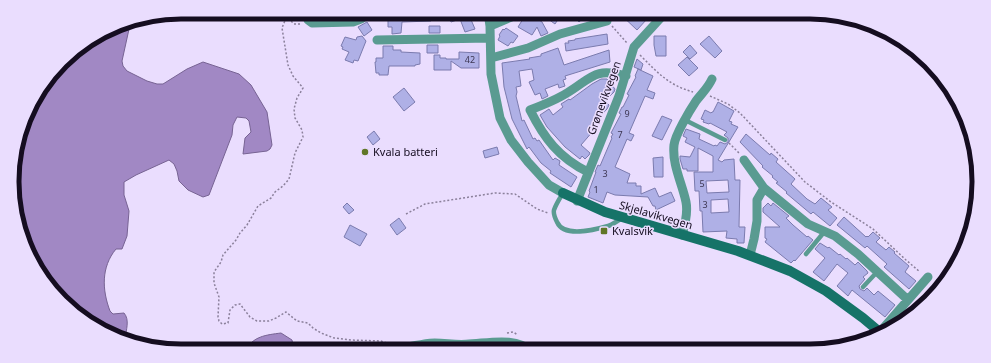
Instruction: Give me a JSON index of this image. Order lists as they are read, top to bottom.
{
  "streets": {
    "main road": ["Skjelavikvegen"],
    "street": ["Grønevikvegen"]
  },
  "crossings": [
    ["Grønevikvegen", "Skjelavikvegen"]
  ],
  "places": {
    "other": ["Kvala batteri"],
    "transit": ["Kvalsvik"]
  },
  "house_numbers": [
    "42",
    "9",
    "7",
    "3",
    "5",
    "1",
    "3"
  ]
}
